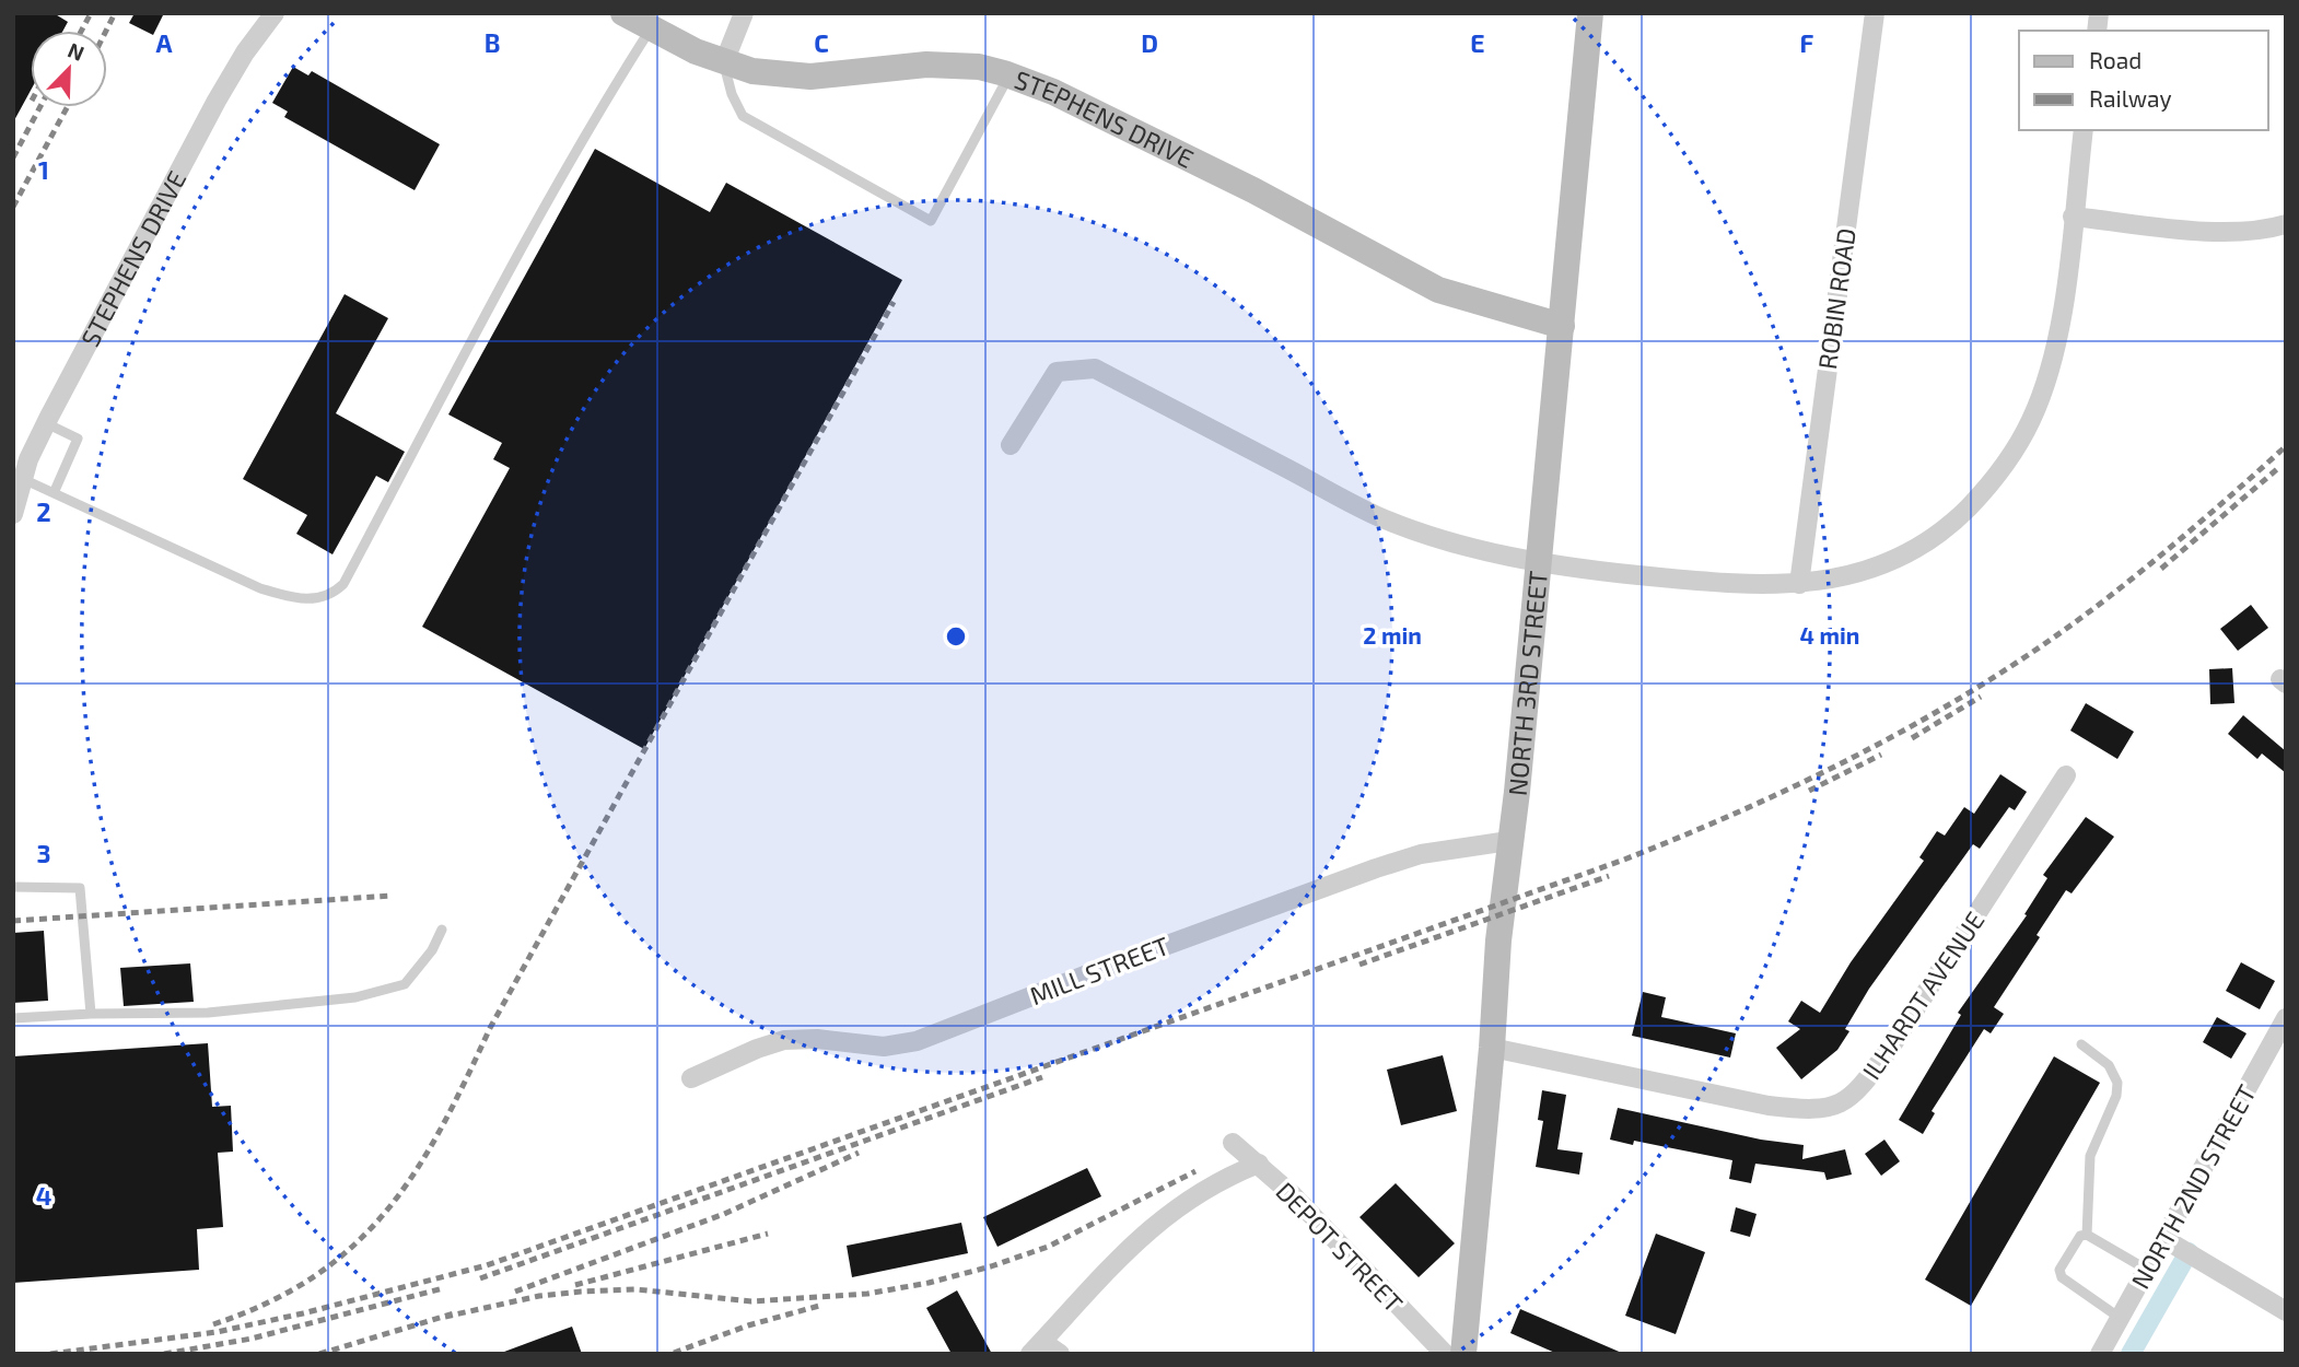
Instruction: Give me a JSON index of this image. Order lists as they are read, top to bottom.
{
  "streets": {
    "main road": ["STEPHENS DRIVE", "NORTH 3RD STREET"],
    "street": [
      "ROBIN ROAD",
      "MILL STREET",
      "ILHARDT AVENUE",
      "NORTH 2ND STREET",
      "DEPOT STREET"
    ]
  },
  "crossings": [
    ["STEPHENS DRIVE", "NORTH 3RD STREET"],
    ["NORTH 3RD STREET", "MILL STREET"],
    ["NORTH 3RD STREET", "ILHARDT AVENUE"]
  ],
  "legend": ["Road", "Railway"],
  "north": "top right",
  "grid": {
    "columns": [
      "A",
      "B",
      "C",
      "D",
      "E",
      "F"
    ],
    "rows": [
      "1",
      "2",
      "3",
      "4"
    ]
  },
  "rings": ["2 min", "4 min"]
}
